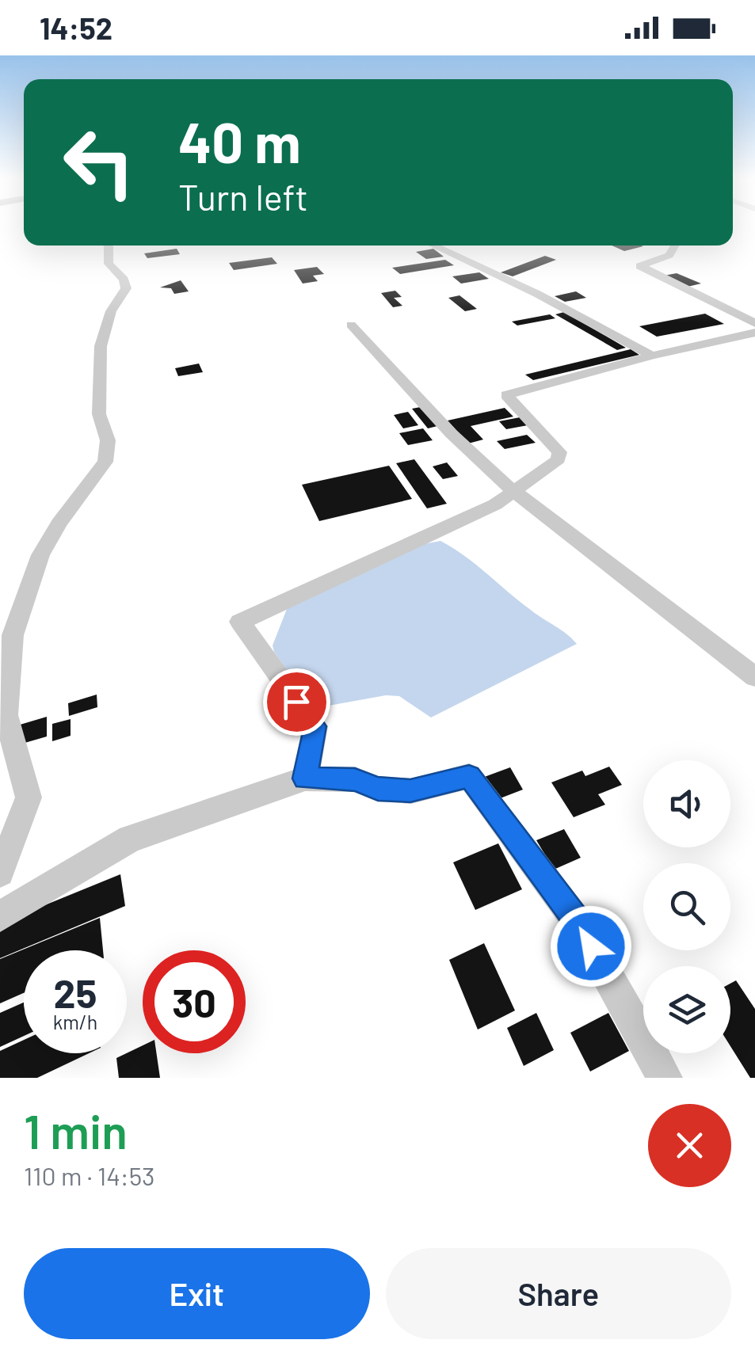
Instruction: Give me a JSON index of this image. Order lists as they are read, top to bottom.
{
  "page": {
    "status": "14:52",
    "turn": ["40 m", "Turn left"],
    "speed": "25 km/h",
    "limit": "30",
    "heading": ["1 min", "110 m · 14:53"],
    "buttons": ["Exit", "Share"]
  }
}
